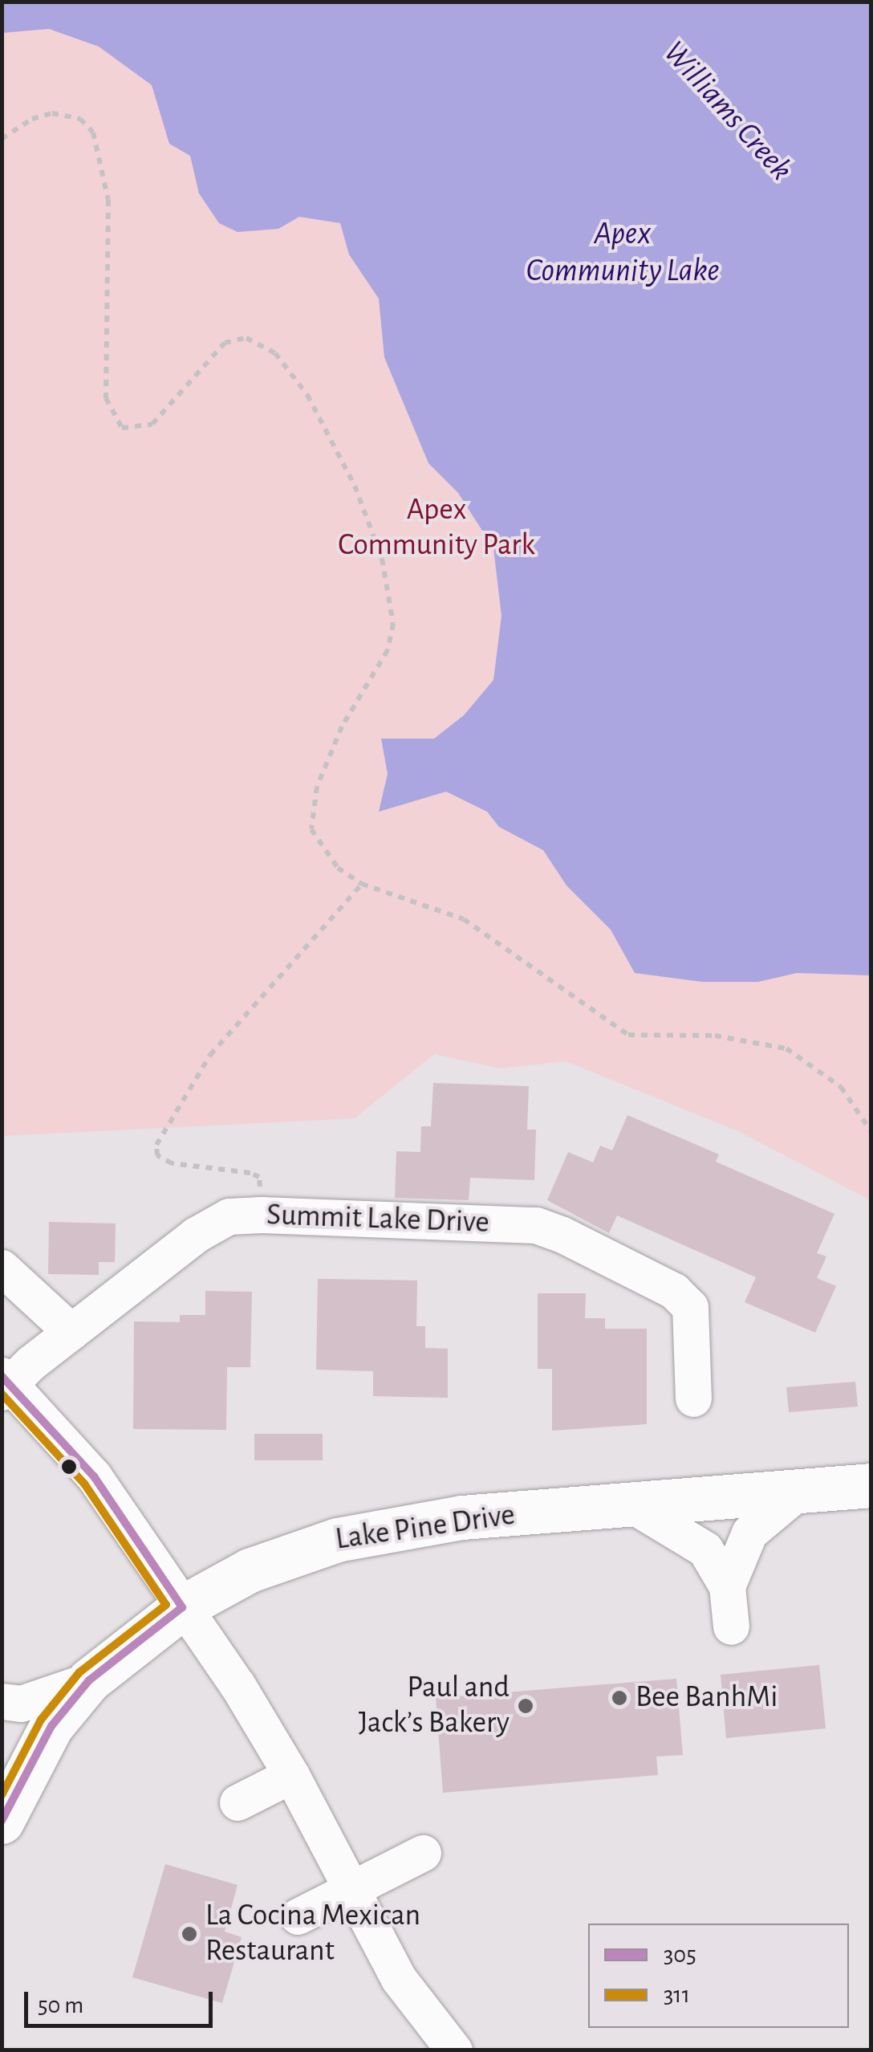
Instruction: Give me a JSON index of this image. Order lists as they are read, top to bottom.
{
  "streets": {
    "main road": ["Lake Pine Drive"],
    "street": ["Summit Lake Drive"]
  },
  "water": ["Williams Creek", "Apex Community Lake"],
  "parks": ["Apex Community Park"],
  "places": ["Bee BanhMi", "Paul and Jack’s Bakery", "La Cocina Mexican Restaurant"],
  "lines": ["transit line 305", "transit line 311"],
  "legend": ["305", "311"],
  "scale_bar": "50 m"
}
